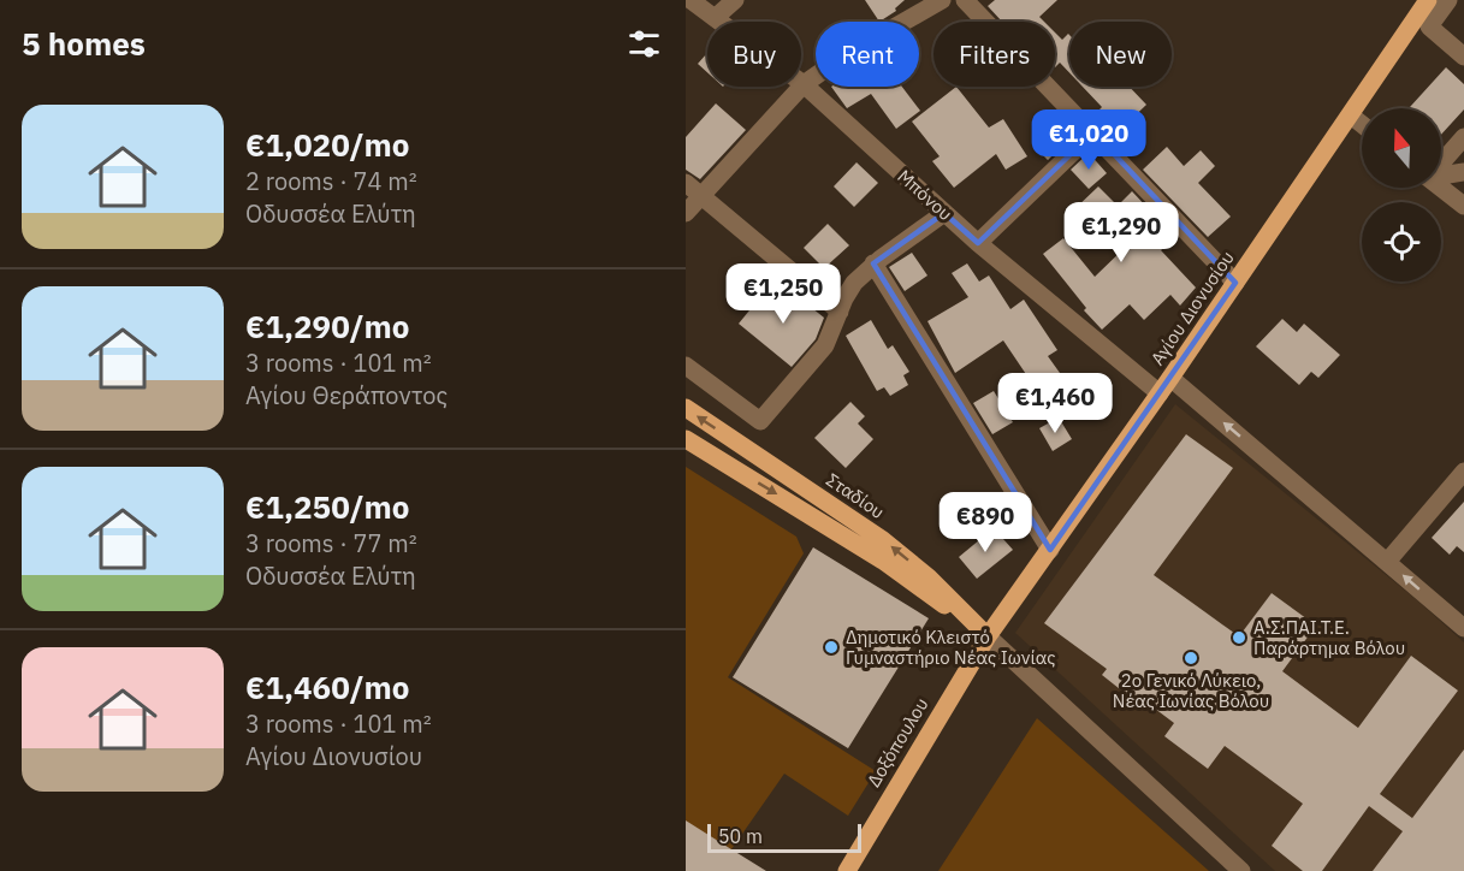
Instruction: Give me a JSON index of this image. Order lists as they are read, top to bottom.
{
  "streets": {
    "main road": ["Αγίου Διονυσίου", "Σταδίου", "Δοξόπουλου"],
    "street": ["Μπόνου"]
  },
  "crossings": [
    ["Μπόνου", "Αγίου Διονυσίου"],
    ["Αγίου Διονυσίου", "Σταδίου"],
    ["Αγίου Διονυσίου", "Δοξόπουλου"],
    ["Σταδίου", "Δοξόπουλου"]
  ],
  "places": ["Α.Σ.ΠΑΙ.Τ.Ε. Παράρτημα Βόλου", "Δημοτικό Κλειστό Γυμναστήριο Νέας Ιωνίας", "2ο Γενικό Λύκειο, Νέας Ιωνίας Βόλου"],
  "scale_bar": "50 m",
  "north": "top",
  "page": {
    "heading": "5 homes",
    "chip": [
      "Buy",
      "Rent",
      "Filters",
      "New"
    ],
    "list": [
      {
        "name": "€1,020/mo",
        "note": "2 rooms · 74 m² · Οδυσσέα Ελύτη"
      },
      {
        "name": "€1,290/mo",
        "note": "3 rooms · 101 m² · Αγίου Θεράποντος"
      },
      {
        "name": "€1,250/mo",
        "note": "3 rooms · 77 m² · Οδυσσέα Ελύτη"
      },
      {
        "name": "€1,460/mo",
        "note": "3 rooms · 101 m² · Αγίου Διονυσίου"
      }
    ],
    "price": [
      "€1,020",
      "€1,290",
      "€1,250",
      "€1,460",
      "€890"
    ],
    "scale": "50 m"
  }
}
